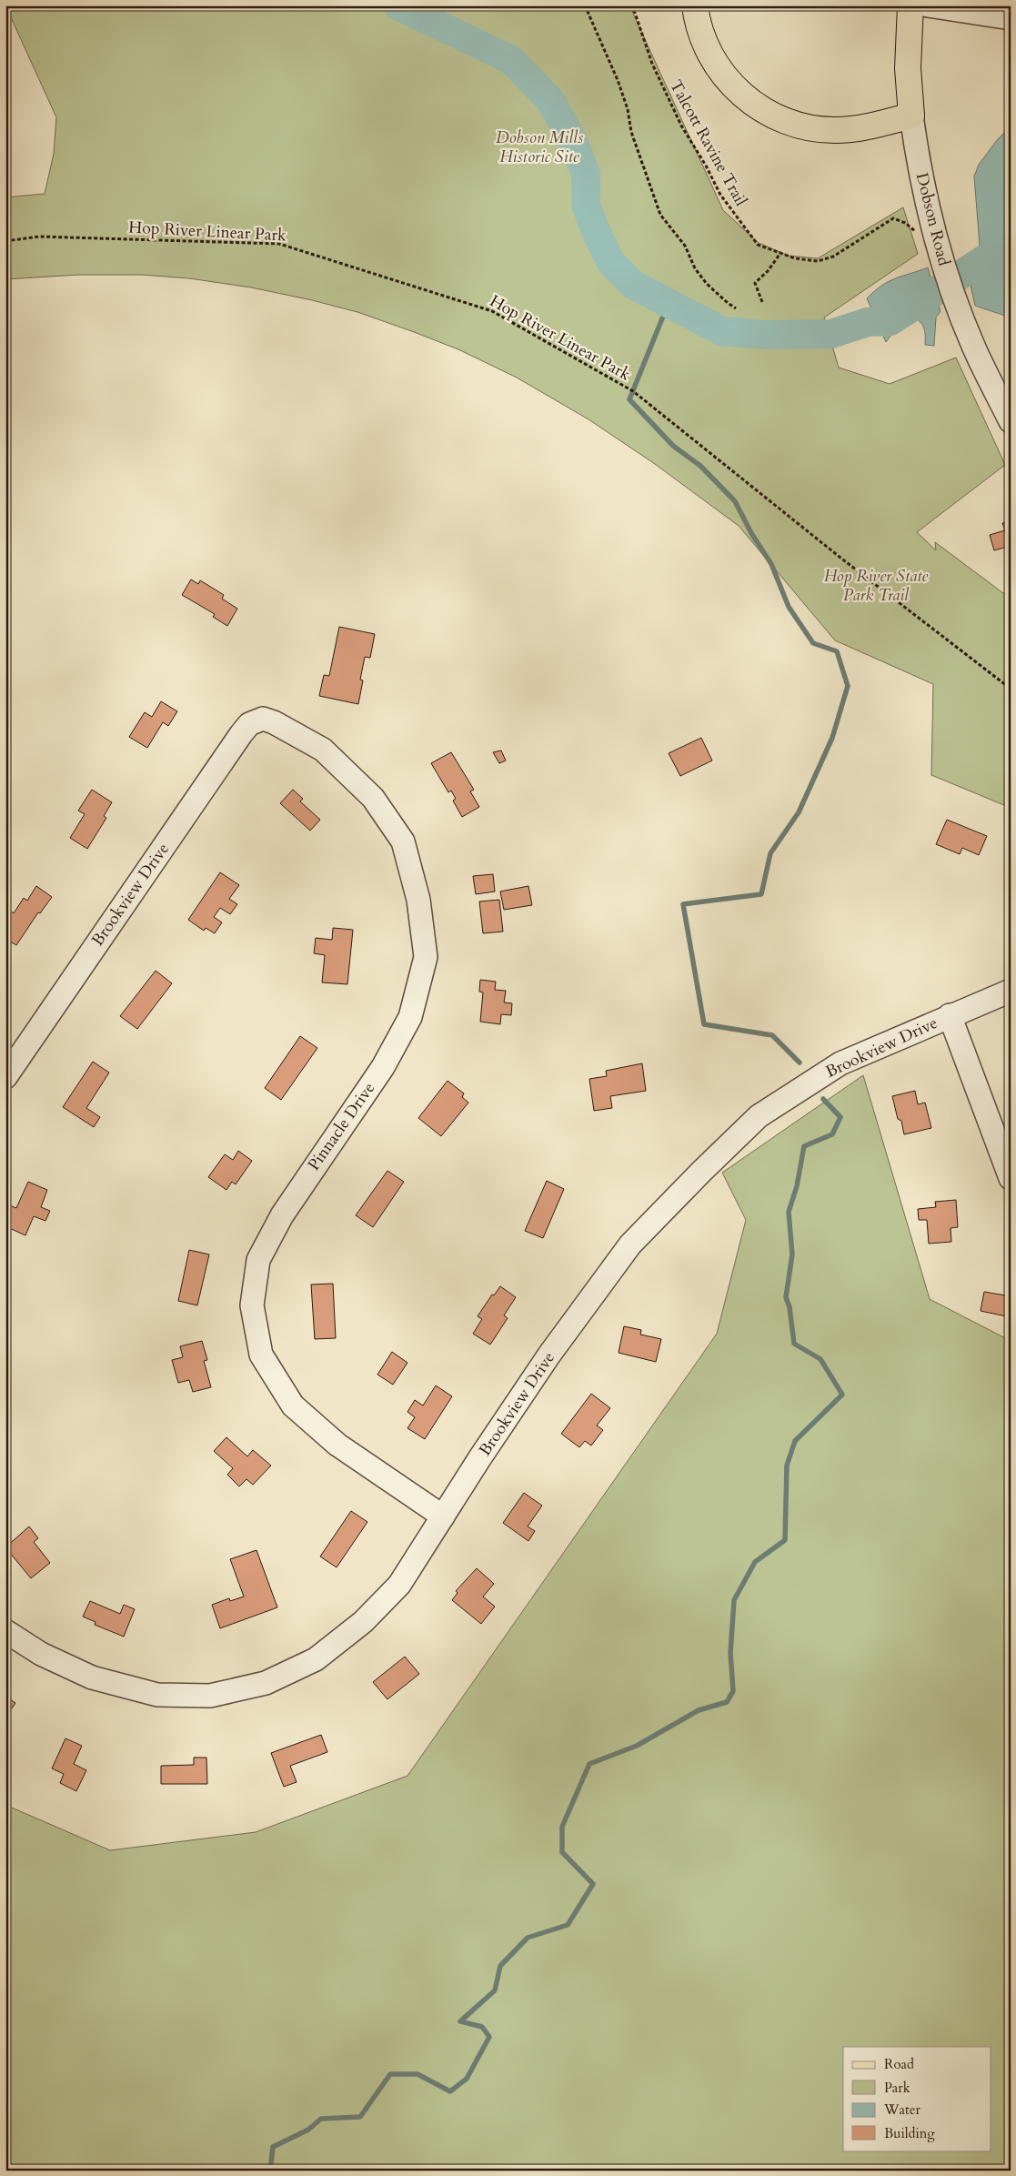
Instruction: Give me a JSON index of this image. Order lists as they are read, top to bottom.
{
  "streets": {
    "main road": ["Dobson Road"],
    "street": ["Brookview Drive", "Pinnacle Drive"],
    "path": ["Talcott Ravine Trail", "Hop River Linear Park"]
  },
  "crossings": [
    ["Brookview Drive", "Pinnacle Drive"]
  ],
  "parks": ["Dobson Mills Historic Site", "Hop River State Park Trail"],
  "legend": [
    "Road",
    "Park",
    "Water",
    "Building"
  ]
}
